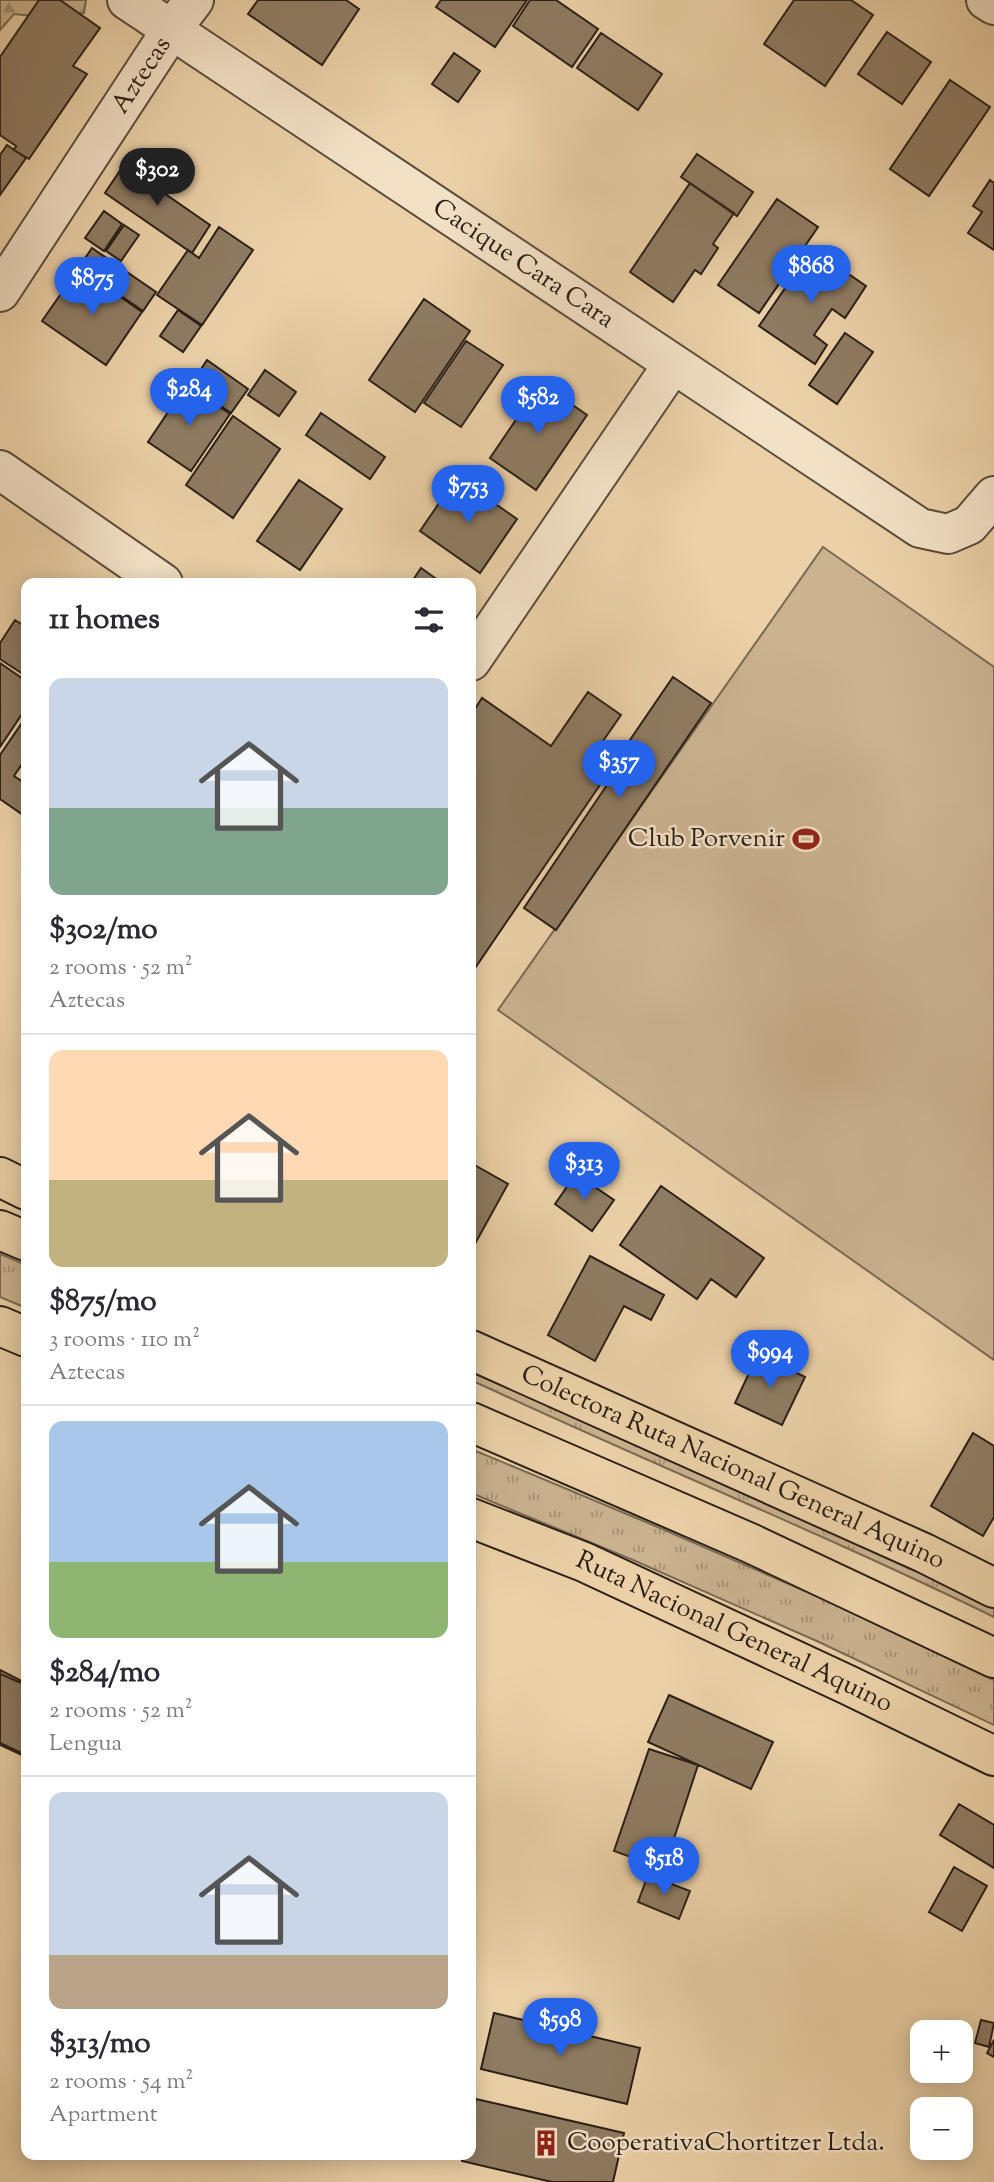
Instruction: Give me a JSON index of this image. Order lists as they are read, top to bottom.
{
  "streets": {
    "main road": ["Colectora Ruta Nacional General Aquino", "Ruta Nacional General Aquino"],
    "street": ["Aztecas", "Cacique Cara Cara"]
  },
  "crossings": [
    ["Aztecas", "Cacique Cara Cara"]
  ],
  "places": {
    "sports": ["Club Porvenir"],
    "building": ["CooperativaChortitzer Ltda."]
  },
  "page": {
    "price": [
      "$302",
      "$868",
      "$875",
      "$284",
      "$582",
      "$753",
      "$357",
      "$313",
      "$994",
      "$518",
      "$598"
    ],
    "heading": "11 homes",
    "list": [
      {
        "name": "$302/mo",
        "note": "2 rooms · 52 m² · Aztecas"
      },
      {
        "name": "$875/mo",
        "note": "3 rooms · 110 m² · Aztecas"
      },
      {
        "name": "$284/mo",
        "note": "2 rooms · 52 m² · Lengua"
      },
      {
        "name": "$313/mo",
        "note": "2 rooms · 54 m² · Apartment"
      }
    ],
    "map_buttons": ["+", "−"]
  }
}
